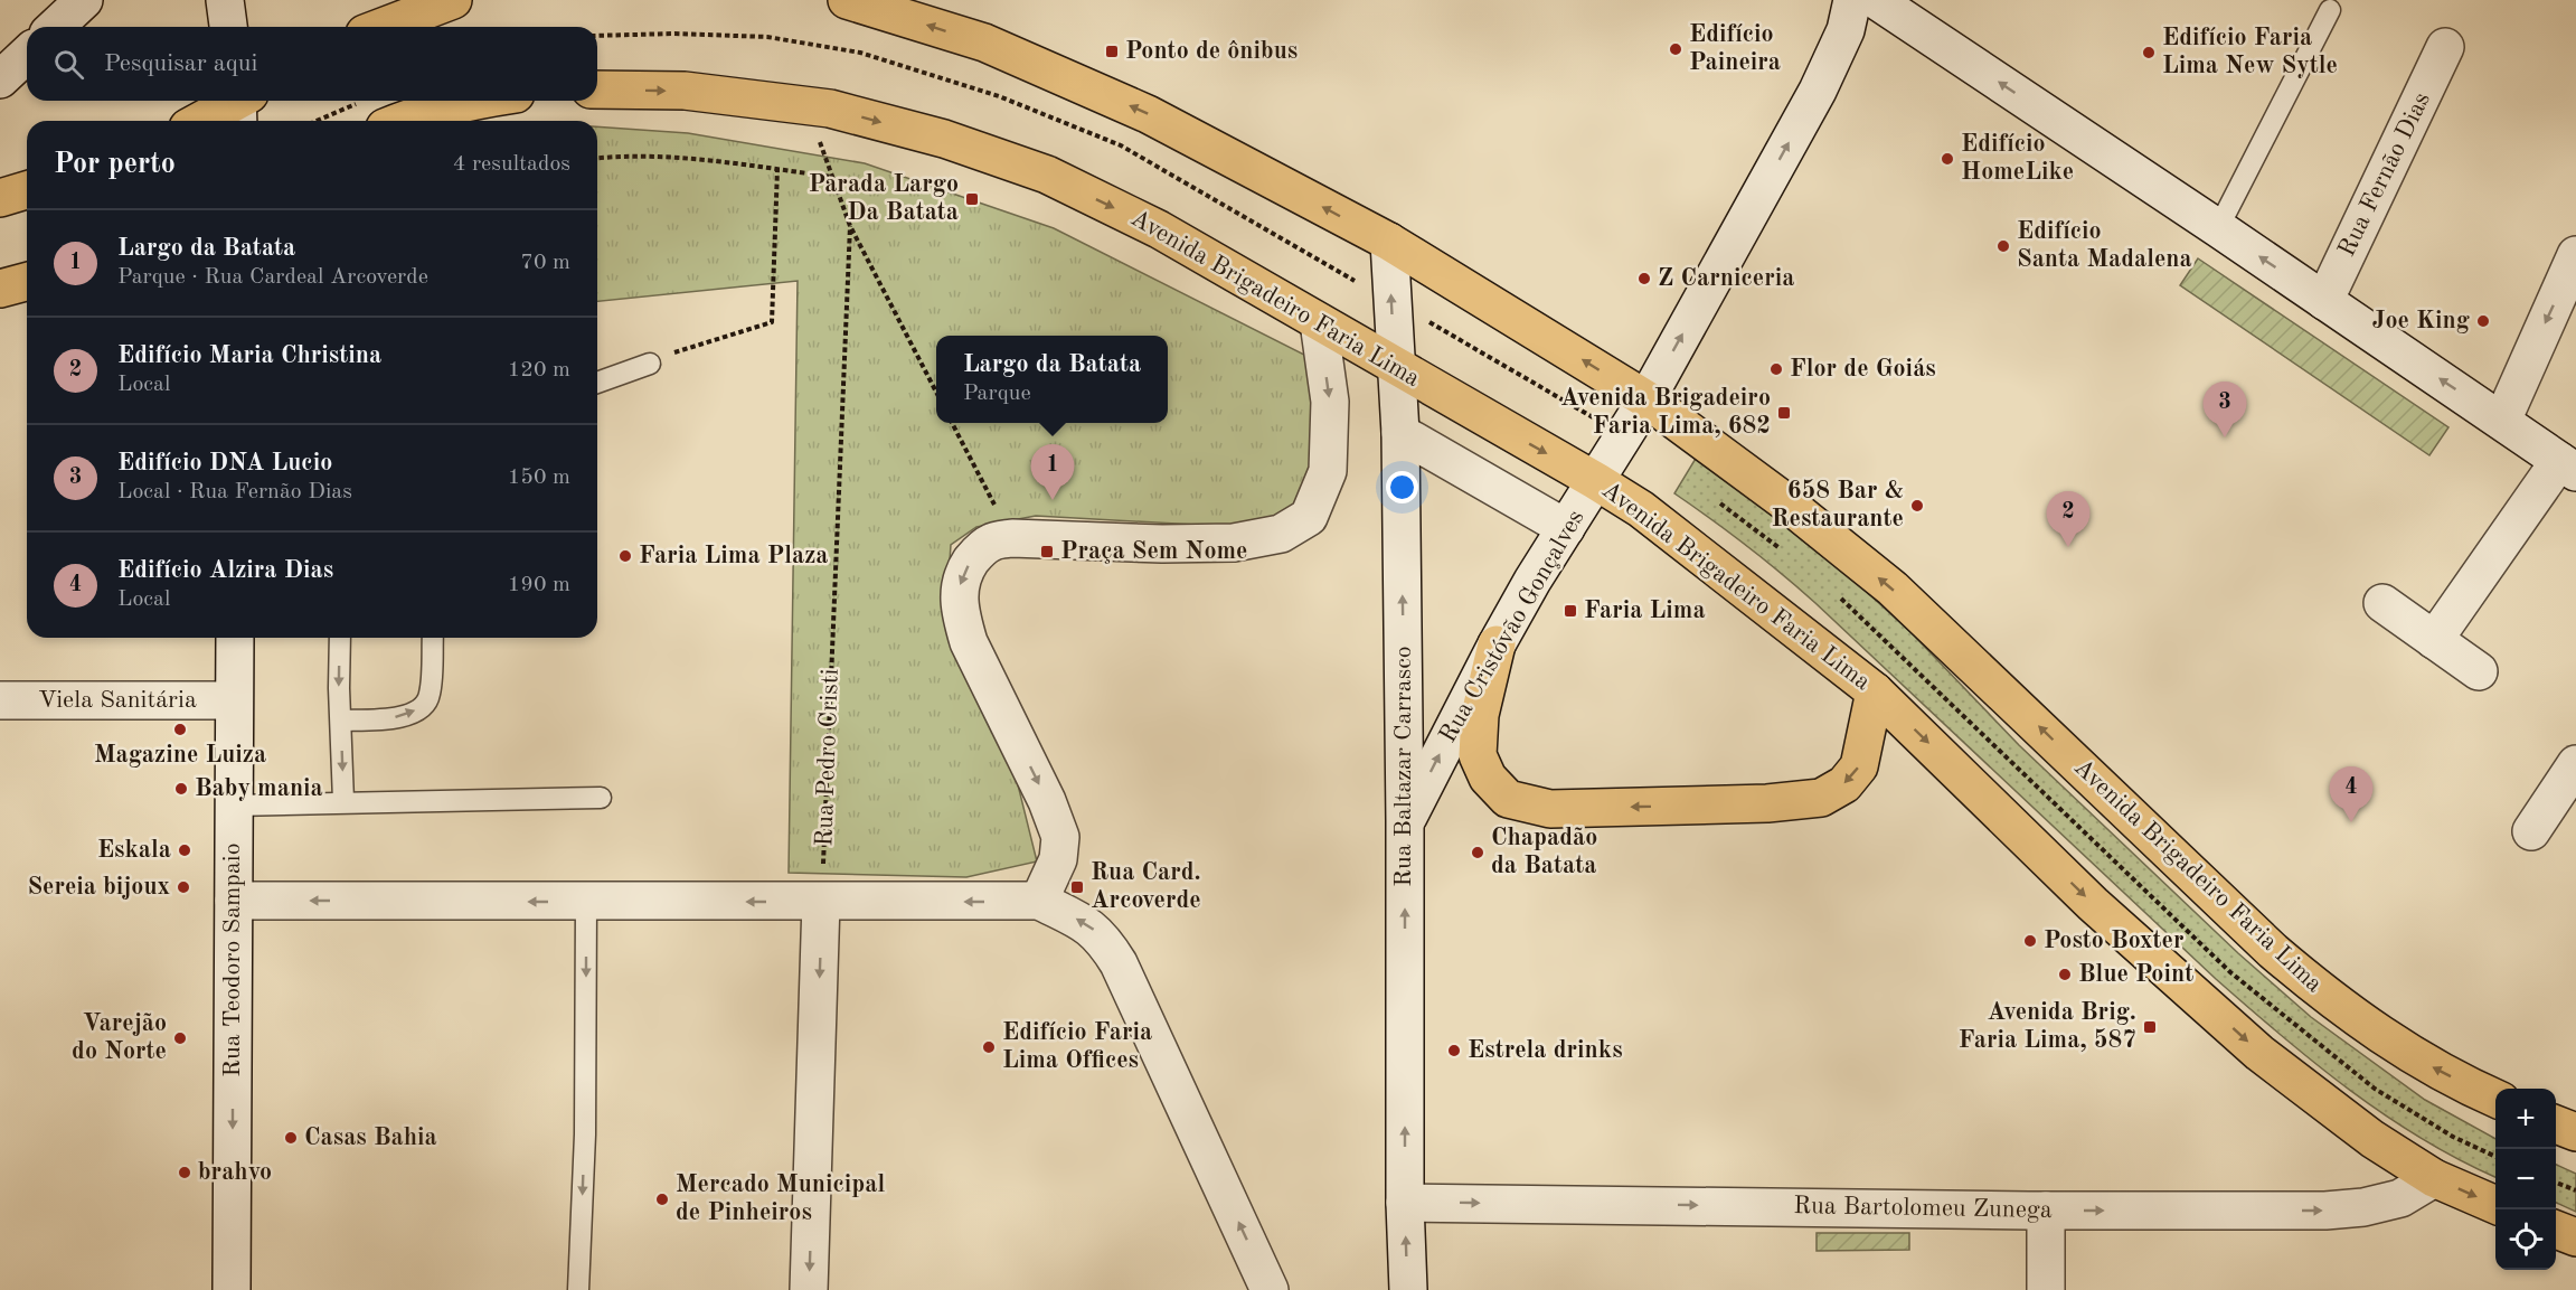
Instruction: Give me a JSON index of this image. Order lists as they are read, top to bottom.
{
  "streets": {
    "highway": ["Avenida Brigadeiro Faria Lima"],
    "street": [
      "Rua Fernão Dias",
      "Rua Cristóvão Gonçalves",
      "Viela Sanitária",
      "Rua Baltazar Carrasco",
      "Rua Teodoro Sampaio",
      "Rua Bartolomeu Zunega"
    ],
    "path": ["Rua Pedro Cristi"]
  },
  "crossings": [
    ["Avenida Brigadeiro Faria Lima", "Rua Cristóvão Gonçalves"],
    ["Avenida Brigadeiro Faria Lima", "Rua Baltazar Carrasco"],
    ["Avenida Brigadeiro Faria Lima", "Rua Bartolomeu Zunega"],
    ["Rua Cristóvão Gonçalves", "Rua Baltazar Carrasco"],
    ["Viela Sanitária", "Rua Teodoro Sampaio"],
    ["Rua Baltazar Carrasco", "Rua Bartolomeu Zunega"]
  ],
  "one_way": [
    "Rua Cristóvão Gonçalves",
    "Rua Baltazar Carrasco",
    "Rua Teodoro Sampaio",
    "Rua Bartolomeu Zunega"
  ],
  "places": {
    "other": [
      "Edifício Paineira",
      "Edifício Faria Lima New Sytle",
      "Edifício HomeLike",
      "Edifício Santa Madalena",
      "Z Carniceria",
      "Joe King",
      "Flor de Goiás",
      "658 Bar & Restaurante",
      "Faria Lima Plaza",
      "Magazine Luiza",
      "Baby mania",
      "Eskala",
      "Chapadão da Batata",
      "Sereia bijoux",
      "Posto Boxter",
      "Blue Point",
      "Varejão do Norte",
      "Edifício Faria Lima Offices",
      "Estrela drinks",
      "Casas Bahia",
      "brahvo",
      "Mercado Municipal de Pinheiros"
    ],
    "transit": [
      "Ponto de ônibus",
      "Parada Largo Da Batata",
      "Avenida Brigadeiro Faria Lima, 682",
      "Praça Sem Nome",
      "Faria Lima",
      "Rua Card. Arcoverde",
      "Avenida Brig. Faria Lima, 587"
    ]
  },
  "page": {
    "search": "Pesquisar aqui",
    "heading": ["Por perto", "4 resultados"],
    "list": [
      {
        "mark": "1",
        "name": "Largo da Batata",
        "note": "Parque · Rua Cardeal Arcoverde",
        "value": "70 m"
      },
      {
        "mark": "2",
        "name": "Edifício Maria Christina",
        "note": "Local",
        "value": "120 m"
      },
      {
        "mark": "3",
        "name": "Edifício DNA Lucio",
        "note": "Local · Rua Fernão Dias",
        "value": "150 m"
      },
      {
        "mark": "4",
        "name": "Edifício Alzira Dias",
        "note": "Local",
        "value": "190 m"
      }
    ],
    "popup": ["Largo da Batata", "Parque"],
    "pins": [
      "3",
      "1",
      "2",
      "4"
    ],
    "map_buttons": ["+", "−"]
  }
}
